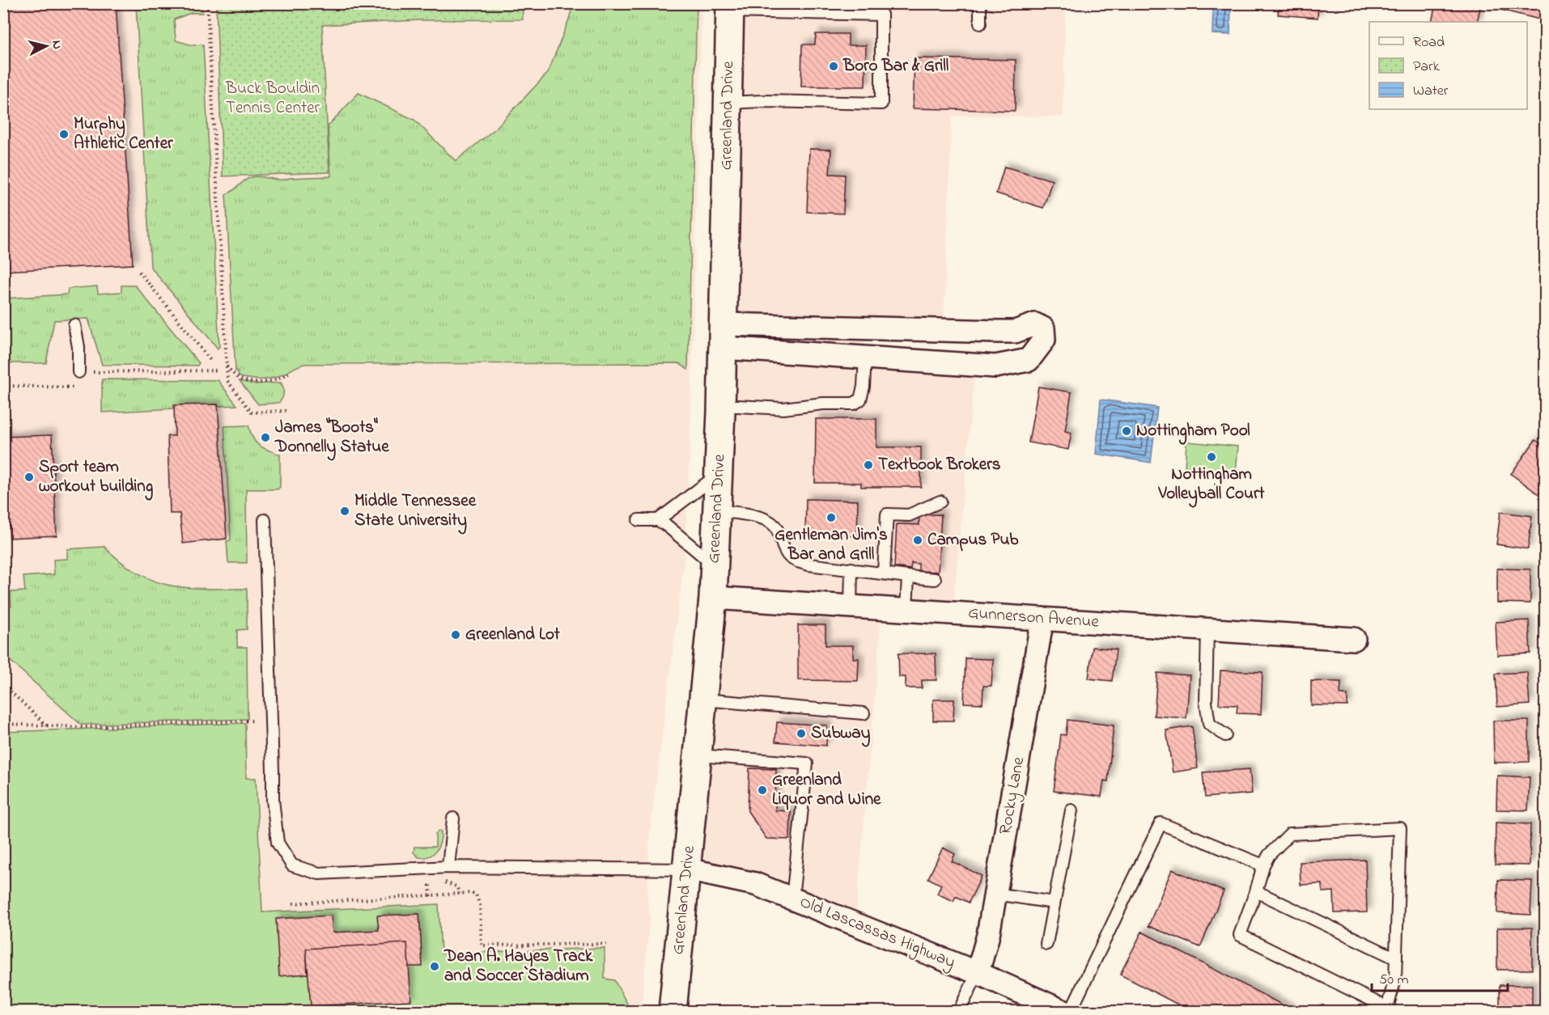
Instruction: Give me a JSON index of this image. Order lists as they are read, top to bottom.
{
  "streets": {
    "street": [
      "Greenland Drive",
      "Gunnerson Avenue",
      "Rocky Lane",
      "Old Lascassas Highway"
    ]
  },
  "crossings": [
    ["Greenland Drive", "Gunnerson Avenue"],
    ["Greenland Drive", "Old Lascassas Highway"],
    ["Gunnerson Avenue", "Rocky Lane"],
    ["Rocky Lane", "Old Lascassas Highway"]
  ],
  "parks": ["Buck Bouldin Tennis Center"],
  "places": [
    "Boro Bar & Grill",
    "Murphy Athletic Center",
    "Nottingham Pool",
    "James \"Boots\" Donnelly Statue",
    "Nottingham Volleyball Court",
    "Textbook Brokers",
    "Sport team workout building",
    "Middle Tennessee State University",
    "Gentleman Jim's Bar and Grill",
    "Campus Pub",
    "Greenland Lot",
    "Subway",
    "Greenland Liquor and Wine",
    "Dean A. Hayes Track and Soccer Stadium"
  ],
  "legend": ["Road", "Park", "Water"],
  "scale_bar": "50 m",
  "north": "right"
}
